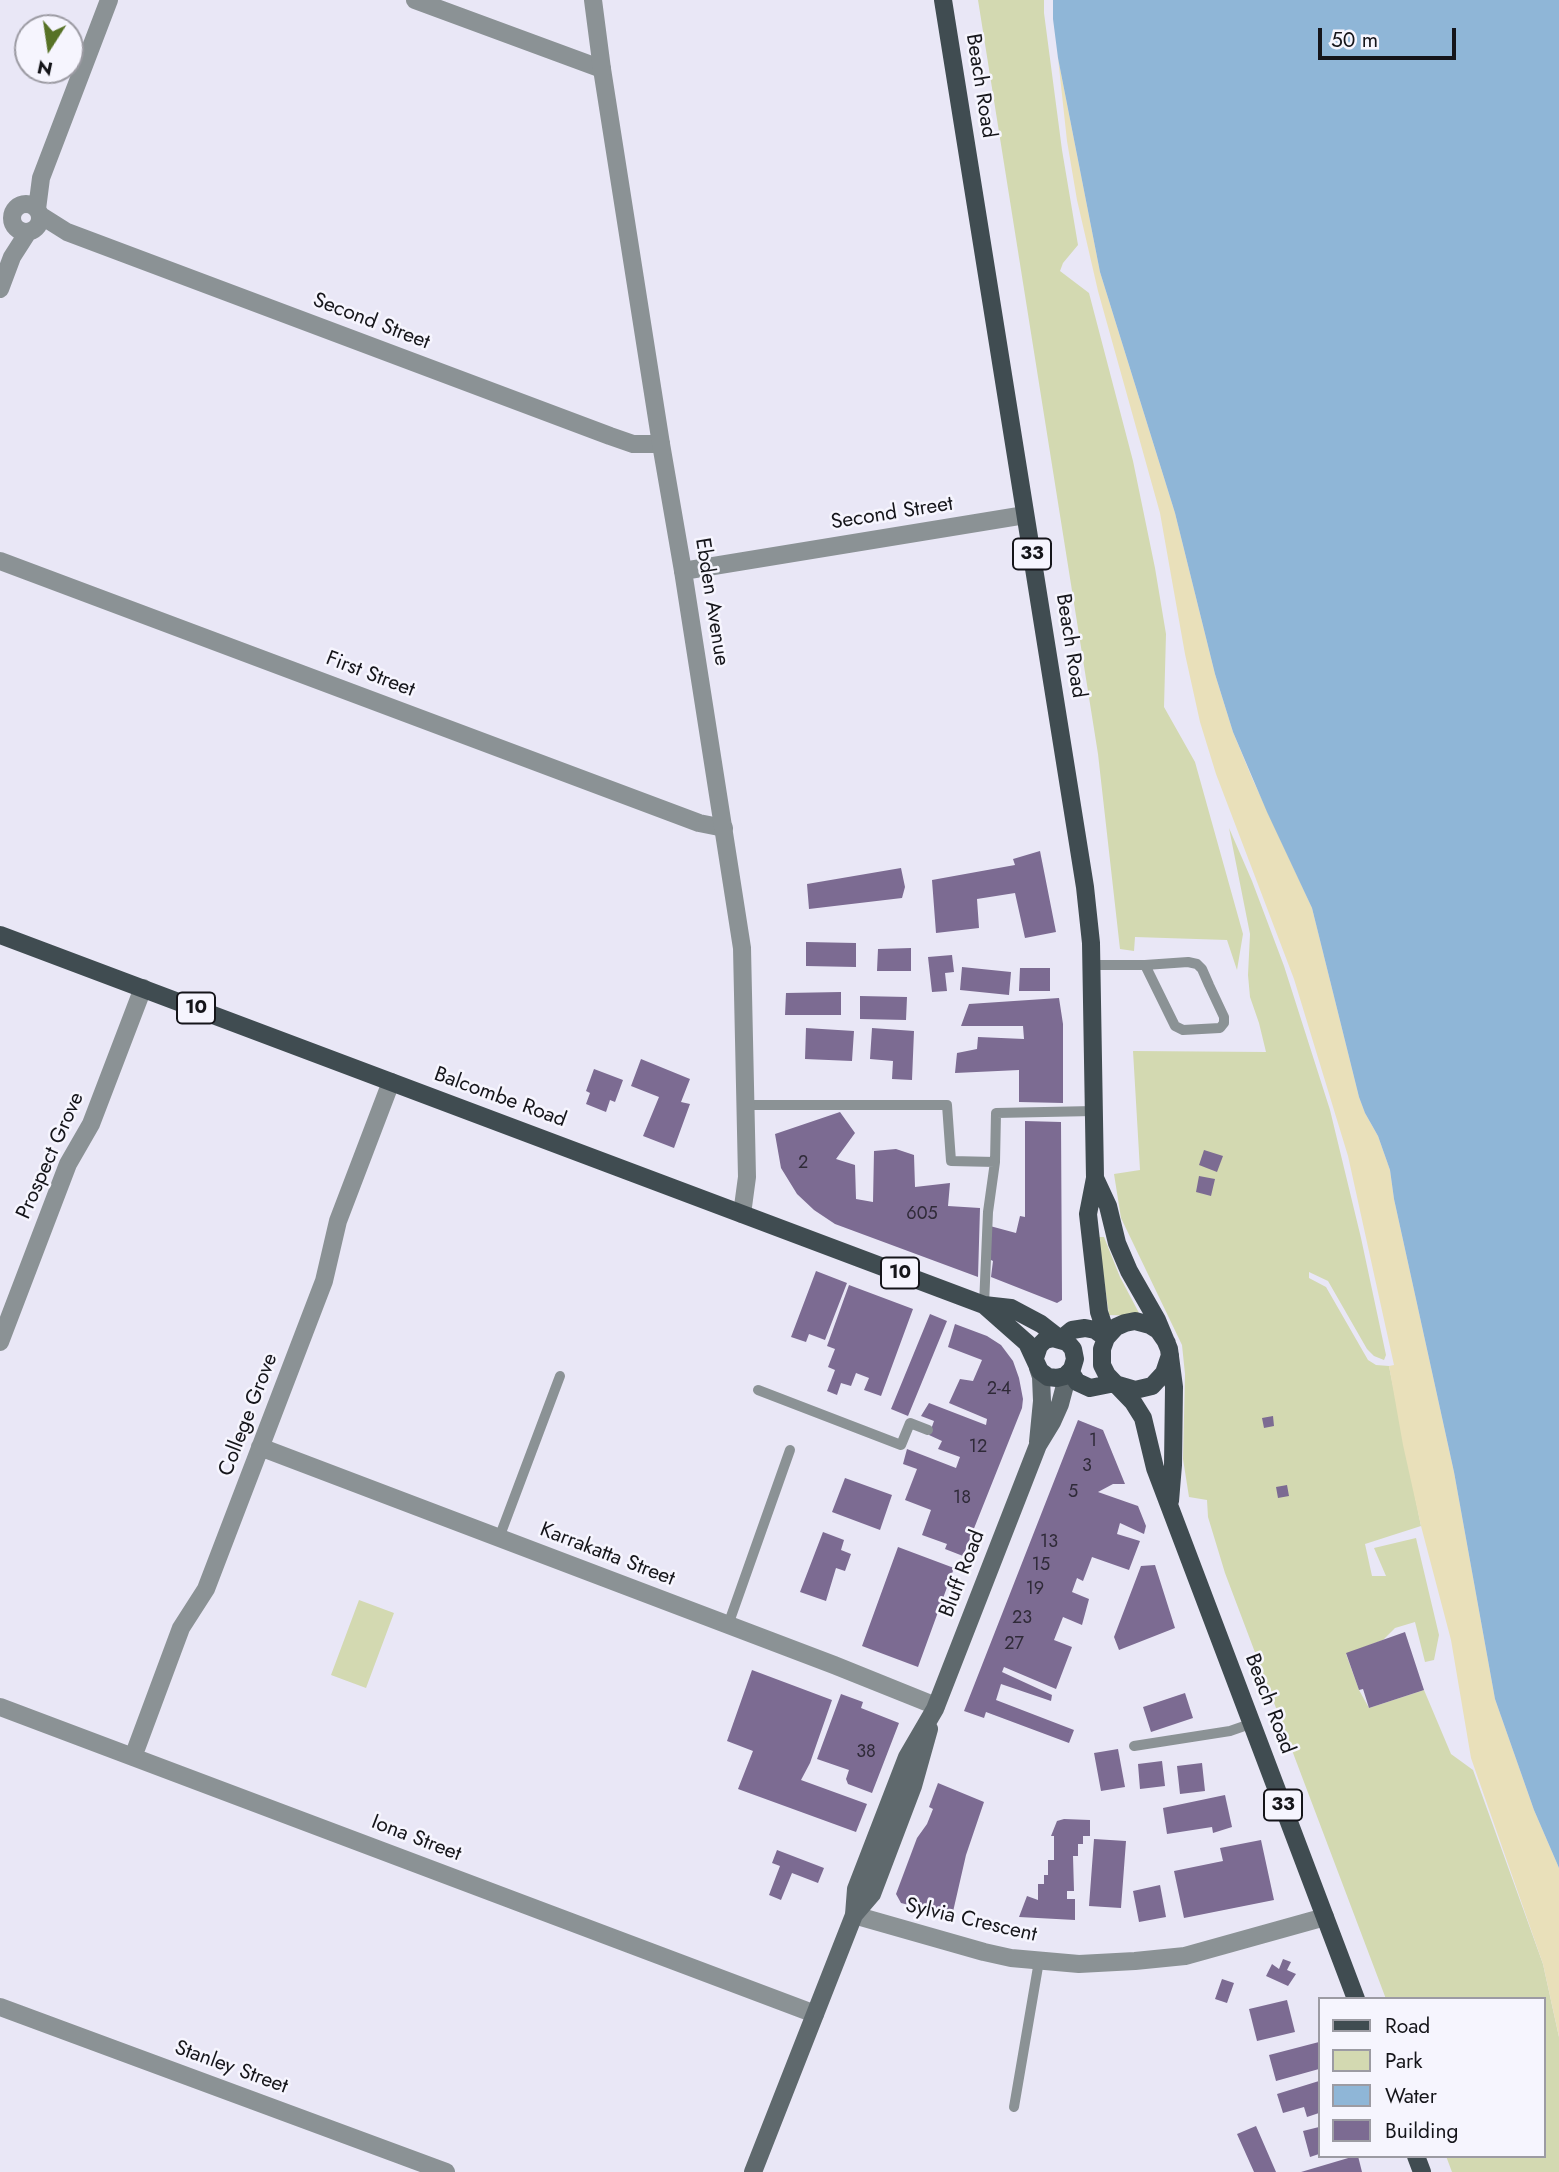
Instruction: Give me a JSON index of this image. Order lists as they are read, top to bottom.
{
  "streets": {
    "main road": [
      "Beach Road",
      "33",
      "10",
      "Balcombe Road",
      "Bluff Road"
    ],
    "street": [
      "Second Street",
      "Ebden Avenue",
      "First Street",
      "Prospect Grove",
      "College Grove",
      "Karrakatta Street",
      "Iona Street",
      "Sylvia Crescent",
      "Stanley Street"
    ]
  },
  "crossings": [
    ["Beach Road", "Second Street"],
    ["Beach Road", "Sylvia Crescent"],
    ["Second Street", "Ebden Avenue"],
    ["Ebden Avenue", "First Street"],
    ["Ebden Avenue", "Balcombe Road"],
    ["Balcombe Road", "Prospect Grove"],
    ["Balcombe Road", "College Grove"],
    ["Balcombe Road", "Bluff Road"],
    ["College Grove", "Karrakatta Street"],
    ["College Grove", "Iona Street"],
    ["Karrakatta Street", "Bluff Road"],
    ["Bluff Road", "Iona Street"],
    ["Bluff Road", "Sylvia Crescent"]
  ],
  "house_numbers": [
    "2",
    "605",
    "2-4",
    "1",
    "12",
    "3",
    "5",
    "18",
    "13",
    "15",
    "19",
    "23",
    "27",
    "38"
  ],
  "legend": [
    "Road",
    "Park",
    "Water",
    "Building"
  ],
  "scale_bar": "50 m",
  "north": "bottom"
}
